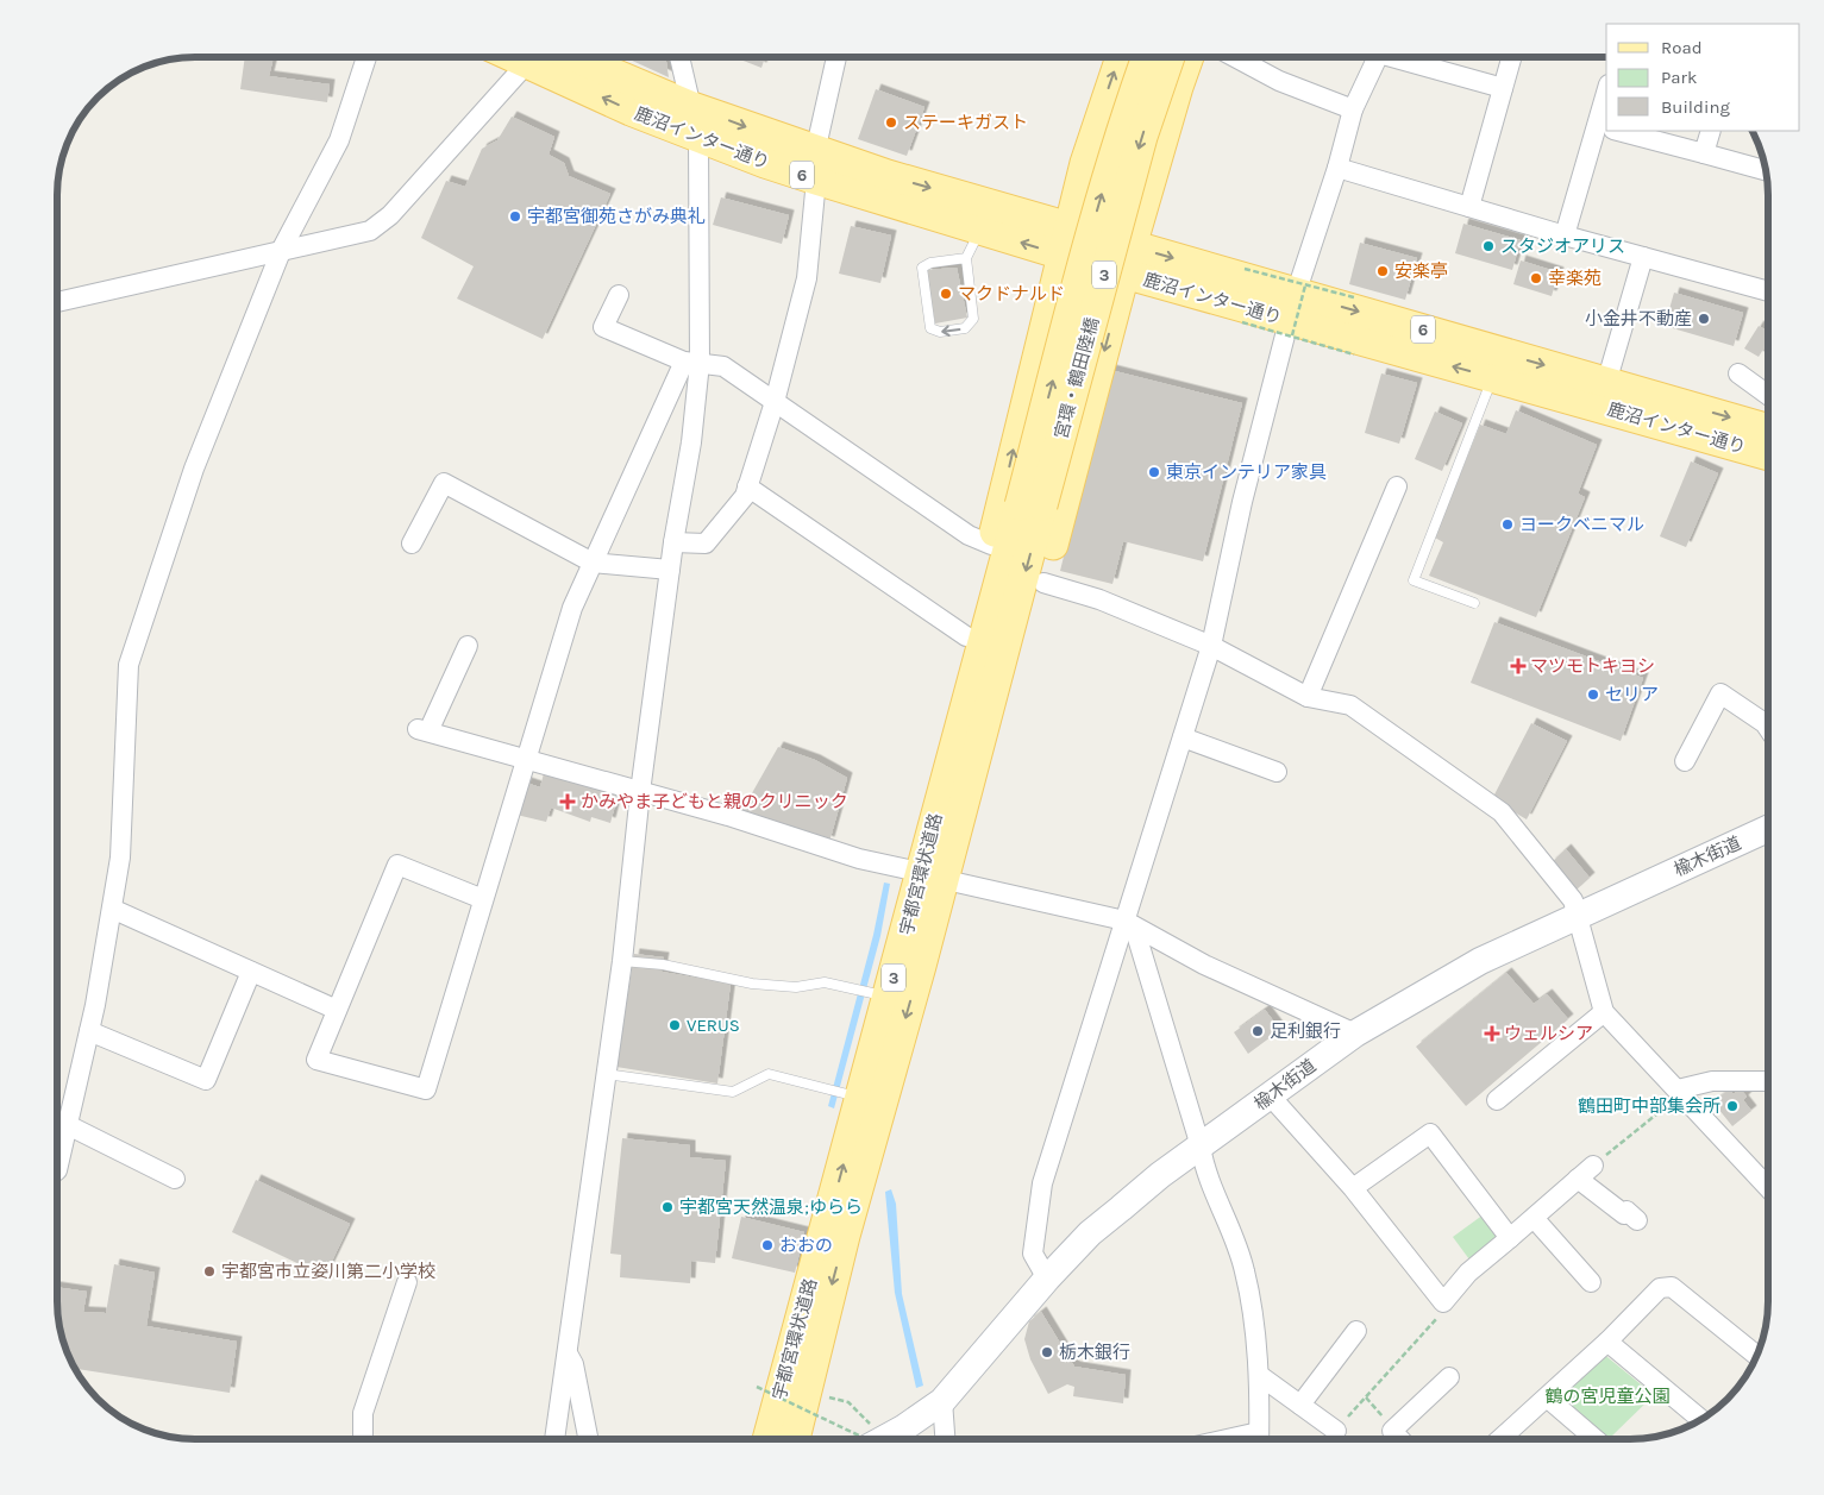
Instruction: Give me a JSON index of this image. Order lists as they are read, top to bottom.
{
  "streets": {
    "main road": [
      "鹿沼インター通り",
      "6",
      "3",
      "宮環・鶴田陸橋",
      "宇都宮環状道路"
    ],
    "street": ["楡木街道"]
  },
  "crossings": [
    ["鹿沼インター通り", "3"],
    ["3", "宇都宮環状道路"],
    ["宮環・鶴田陸橋", "宇都宮環状道路"]
  ],
  "parks": ["鶴の宮児童公園"],
  "places": {
    "other": [
      "ステーキガスト",
      "宇都宮御苑さがみ典礼",
      "スタジオアリス",
      "安楽亭",
      "幸楽苑",
      "マクドナルド",
      "小金井不動産",
      "東京インテリア家具",
      "ヨークベニマル",
      "セリア",
      "VERUS",
      "足利銀行",
      "鶴田町中部集会所",
      "宇都宮天然温泉;ゆらら",
      "おおの",
      "宇都宮市立姿川第二小学校",
      "栃木銀行"
    ],
    "health": ["マツモトキヨシ", "かみやま子どもと親のクリニック", "ウェルシア"]
  },
  "legend": ["Road", "Park", "Building"]
}
